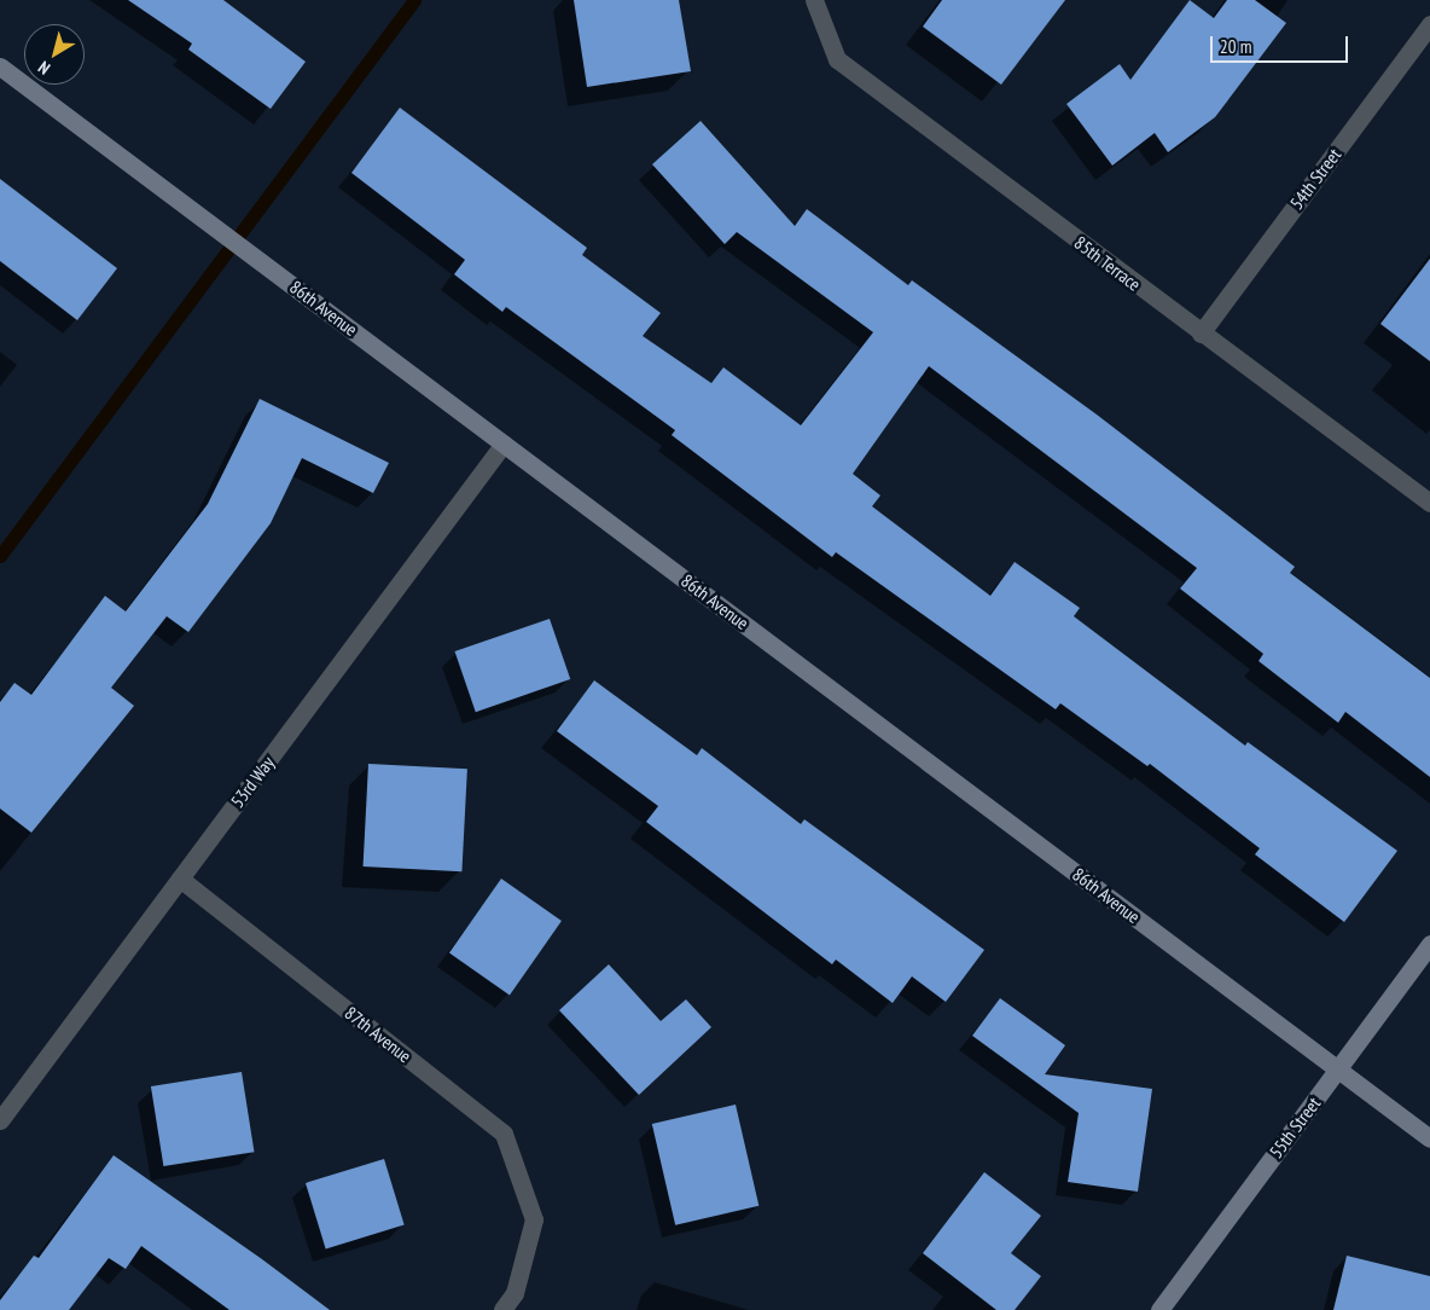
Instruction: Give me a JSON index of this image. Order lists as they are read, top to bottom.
{
  "streets": {
    "street": [
      "54th Street",
      "85th Terrace",
      "86th Avenue",
      "53rd Way",
      "87th Avenue",
      "55th Street"
    ]
  },
  "crossings": [
    ["54th Street", "85th Terrace"],
    ["86th Avenue", "53rd Way"],
    ["86th Avenue", "55th Street"],
    ["53rd Way", "87th Avenue"]
  ],
  "scale_bar": "20 m",
  "north": "bottom left"
}
